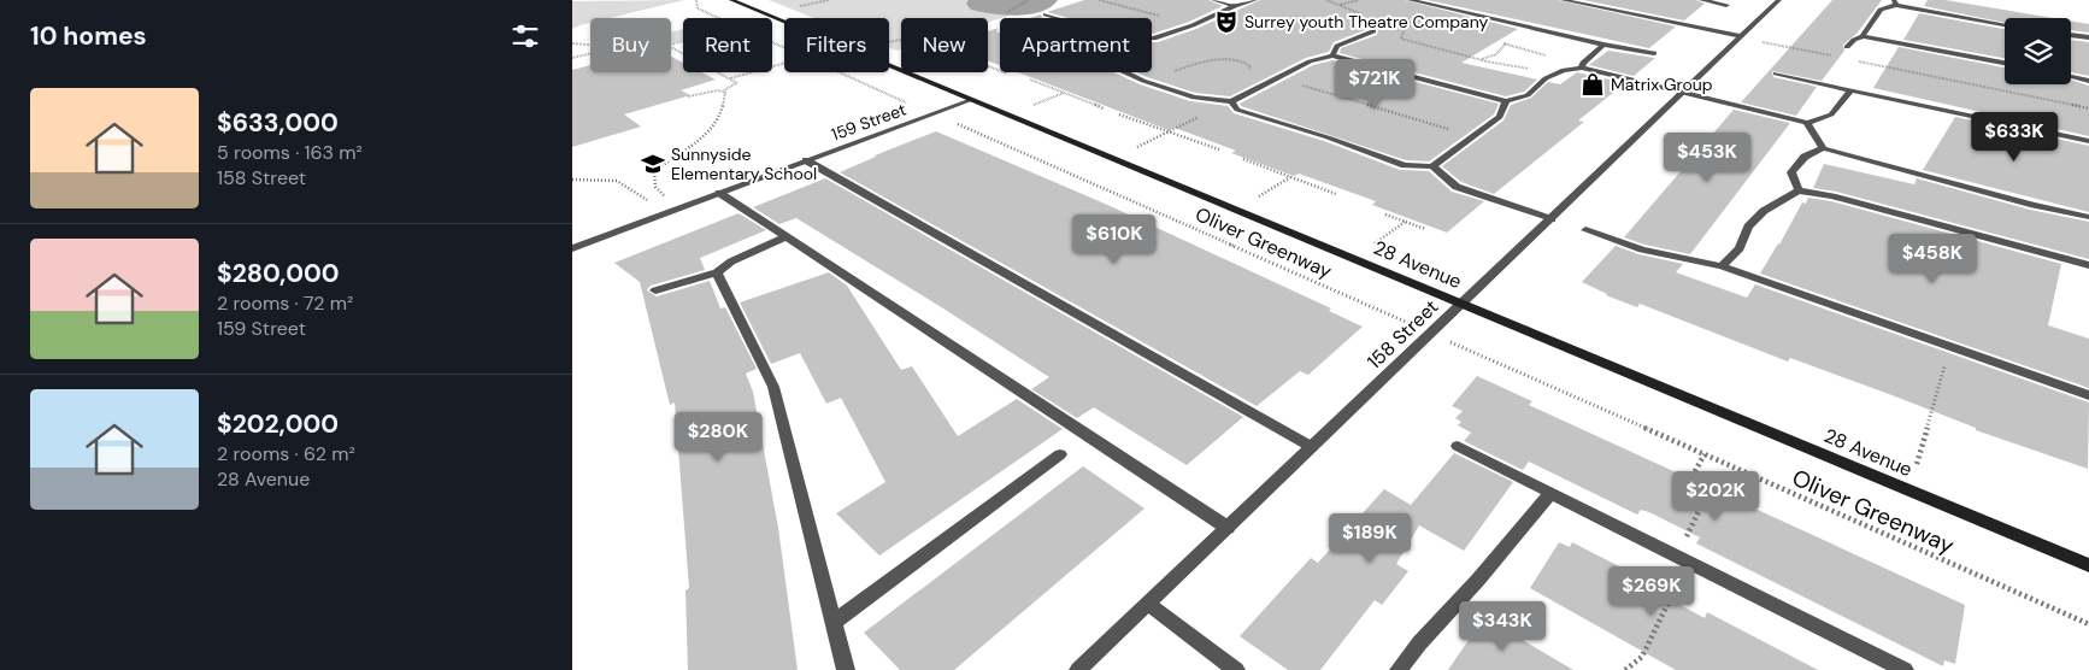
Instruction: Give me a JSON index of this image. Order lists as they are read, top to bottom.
{
  "streets": {
    "street": ["159 Street", "28 Avenue", "158 Street"],
    "path": ["Oliver Greenway"]
  },
  "crossings": [
    ["159 Street", "28 Avenue"],
    ["28 Avenue", "158 Street"]
  ],
  "places": {
    "theatre": ["Surrey youth Theatre Company"],
    "shop": ["Matrix Group"],
    "school or university": ["Sunnyside Elementary School"]
  },
  "page": {
    "heading": "10 homes",
    "chip": [
      "Buy",
      "Rent",
      "Filters",
      "New",
      "Apartment"
    ],
    "price": [
      "$721K",
      "$633K",
      "$453K",
      "$610K",
      "$458K",
      "$280K",
      "$202K",
      "$189K",
      "$269K",
      "$343K"
    ],
    "list": [
      {
        "name": "$633,000",
        "note": "5 rooms · 163 m² · 158 Street"
      },
      {
        "name": "$280,000",
        "note": "2 rooms · 72 m² · 159 Street"
      },
      {
        "name": "$202,000",
        "note": "2 rooms · 62 m² · 28 Avenue"
      }
    ]
  }
}
